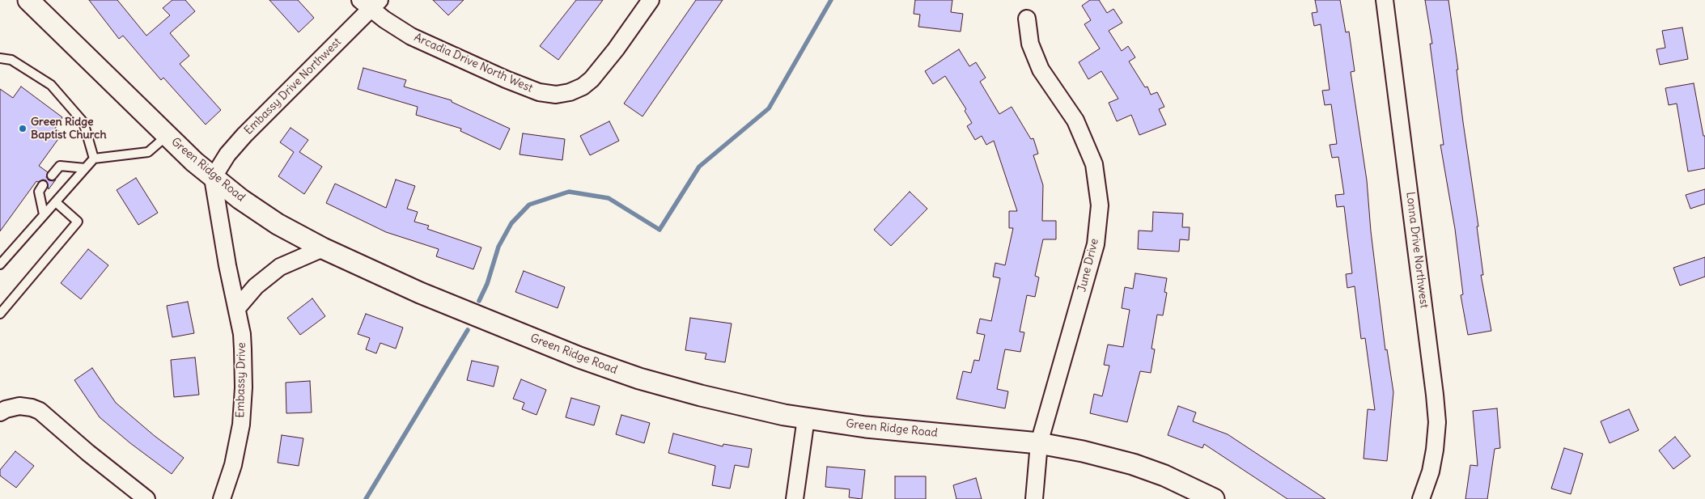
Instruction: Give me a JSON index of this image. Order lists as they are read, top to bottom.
{
  "streets": {
    "street": [
      "Arcadia Drive North West",
      "Embassy Drive Northwest",
      "Green Ridge Road",
      "Lonna Drive Northwest",
      "June Drive",
      "Embassy Drive"
    ]
  },
  "crossings": [
    ["Arcadia Drive North West", "Embassy Drive Northwest"],
    ["Embassy Drive Northwest", "Green Ridge Road"],
    ["Embassy Drive Northwest", "Embassy Drive"],
    ["Green Ridge Road", "June Drive"],
    ["Green Ridge Road", "Embassy Drive"]
  ],
  "places": ["Green Ridge Baptist Church"]
}
